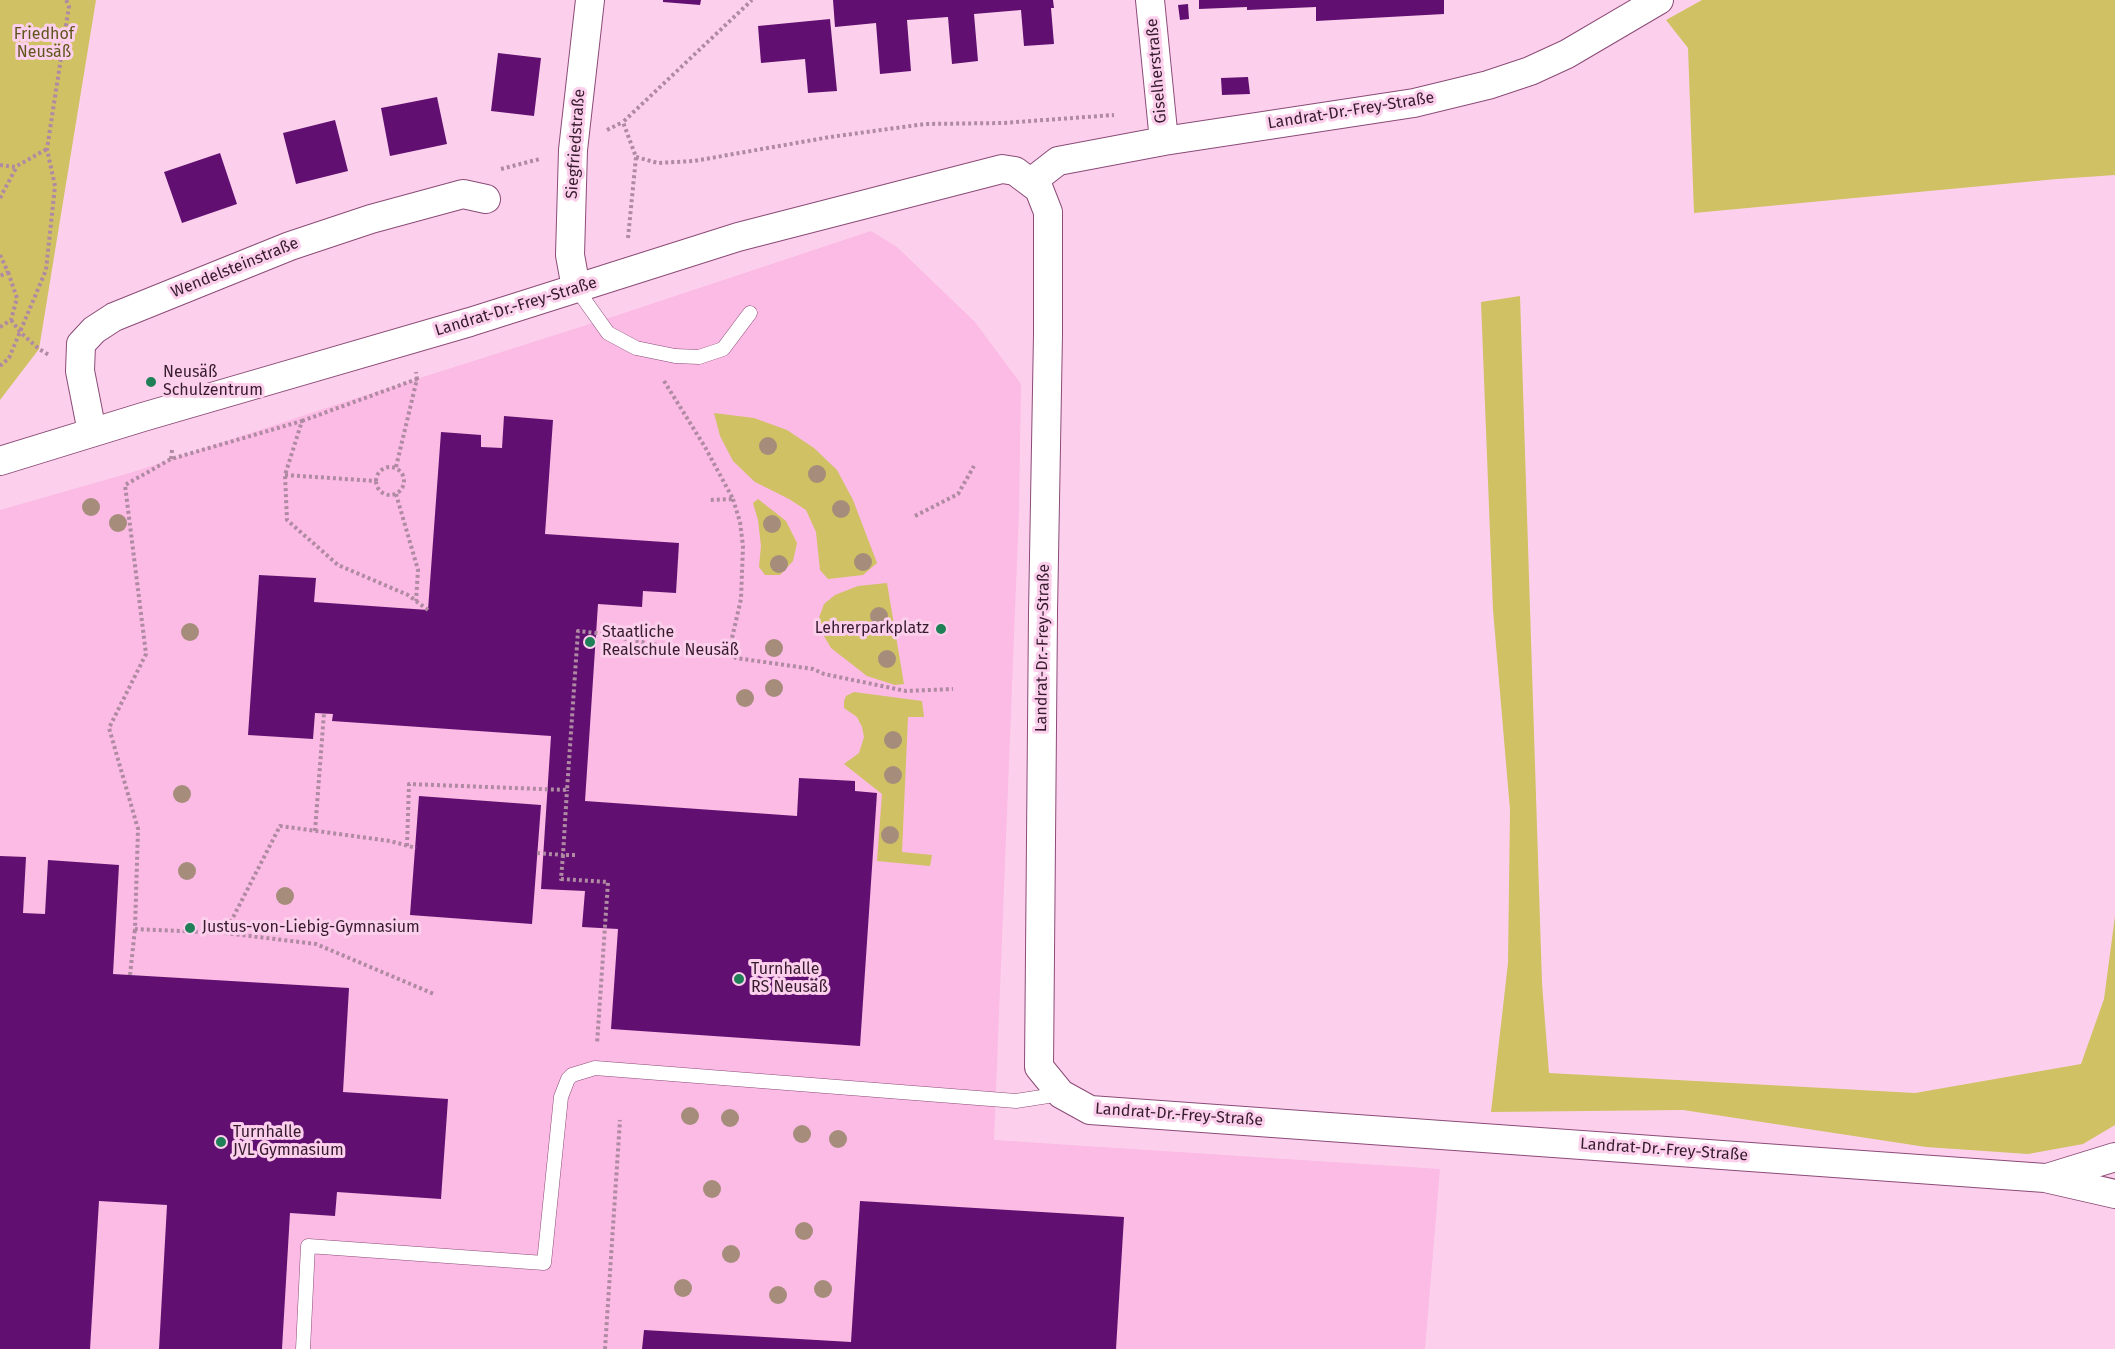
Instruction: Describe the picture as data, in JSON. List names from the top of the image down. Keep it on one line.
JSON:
{"streets":{"street":["Giselherstraße","Landrat-Dr.-Frey-Straße","Siegfriedstraße","Wendelsteinstraße"]},"crossings":[["Giselherstraße","Landrat-Dr.-Frey-Straße"],["Landrat-Dr.-Frey-Straße","Siegfriedstraße"],["Landrat-Dr.-Frey-Straße","Wendelsteinstraße"]],"parks":["Friedhof Neusäß"],"places":["Neusäß Schulzentrum","Lehrerparkplatz","Staatliche Realschule Neusäß","Justus-von-Liebig-Gymnasium","Turnhalle RS Neusäß","Turnhalle JVL Gymnasium"]}
